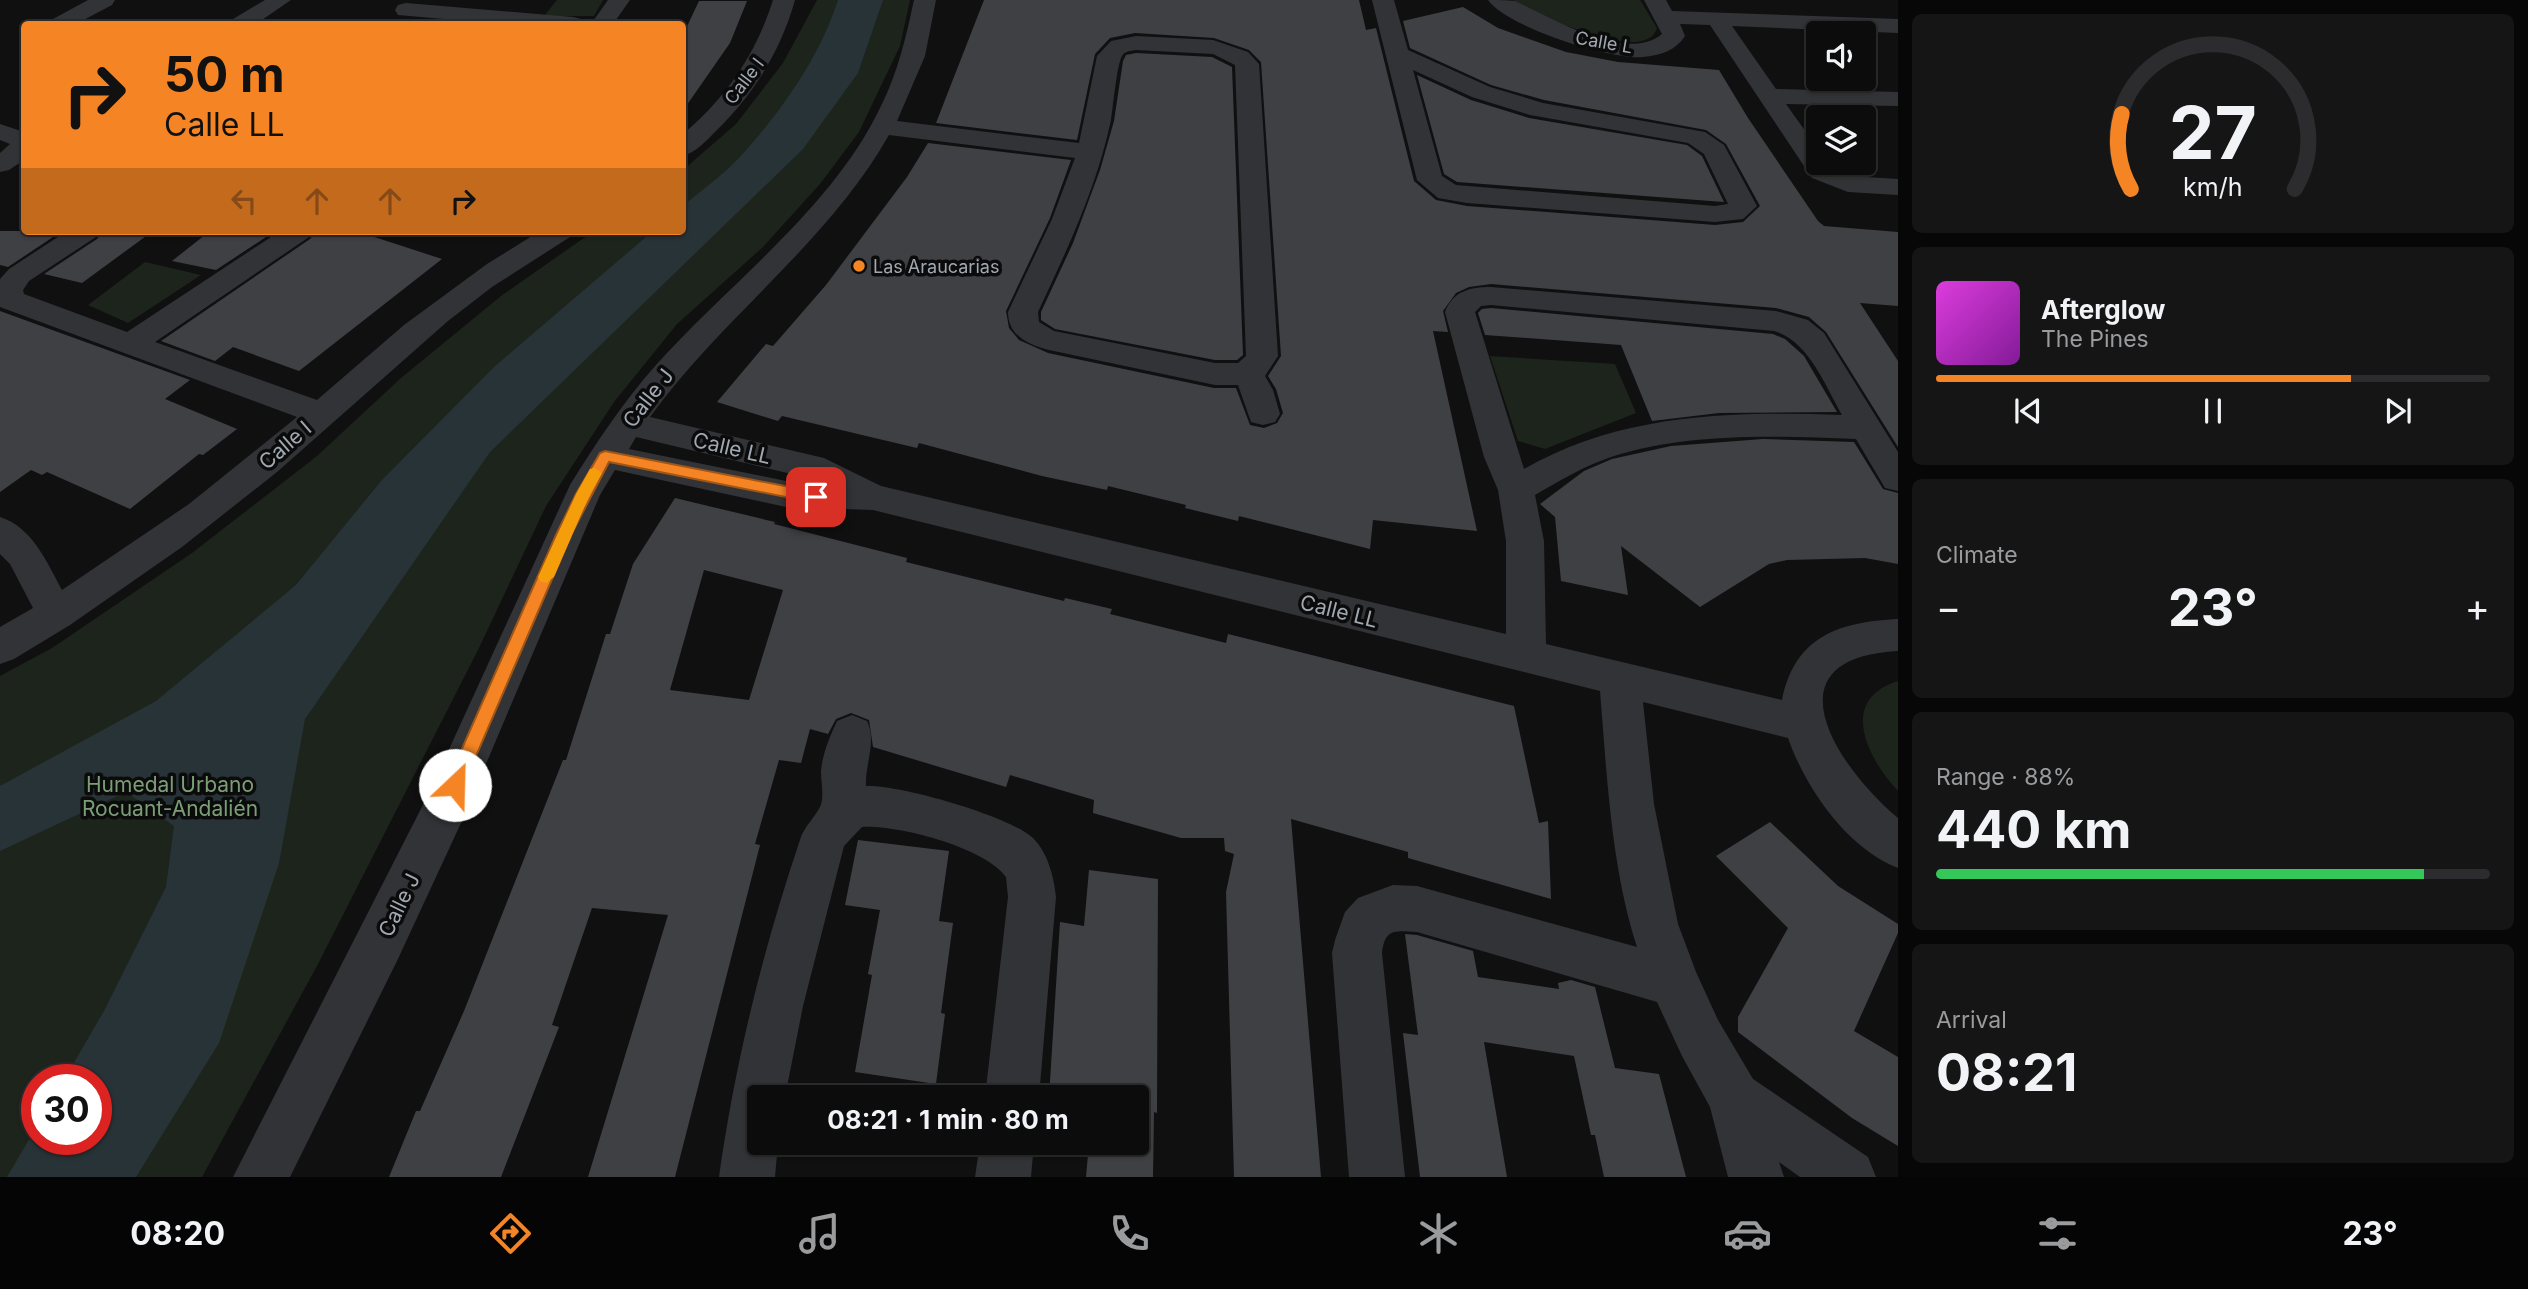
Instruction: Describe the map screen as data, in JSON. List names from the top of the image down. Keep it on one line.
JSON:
{"streets":{"street":["Calle L","Calle I","Calle J","Calle LL"]},"crossings":[["Calle J","Calle LL"]],"parks":["Humedal Urbano Rocuant-Andalién"],"places":["Las Araucarias"],"page":{"turn":["50 m","Calle LL"],"song":["Afterglow","The Pines"],"tile":["Climate",["Range · 88%","440 km"],["Arrival","08:21"]],"heat":["−","23°","+"],"limit":"30","trip":"08:21 · 1 min · 80 m","tabs":["08:20","23°"],"gauge":["27","km/h"]}}
